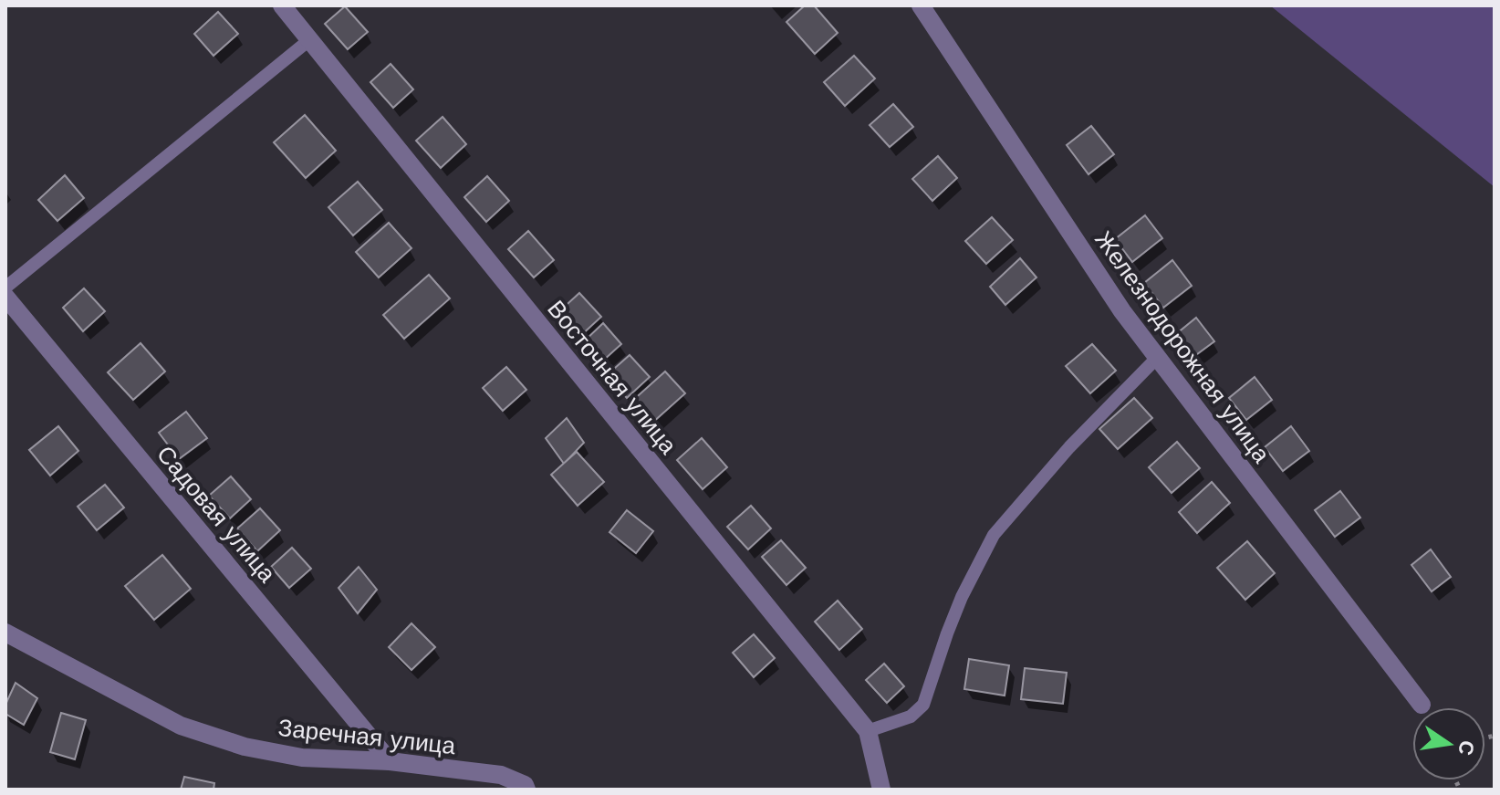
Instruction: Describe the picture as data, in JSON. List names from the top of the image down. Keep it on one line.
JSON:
{"streets":{"street":["Железнодорожная улица","Восточная улица","Садовая улица","Заречная улица"]},"crossings":[["Садовая улица","Заречная улица"]],"north":"right"}
